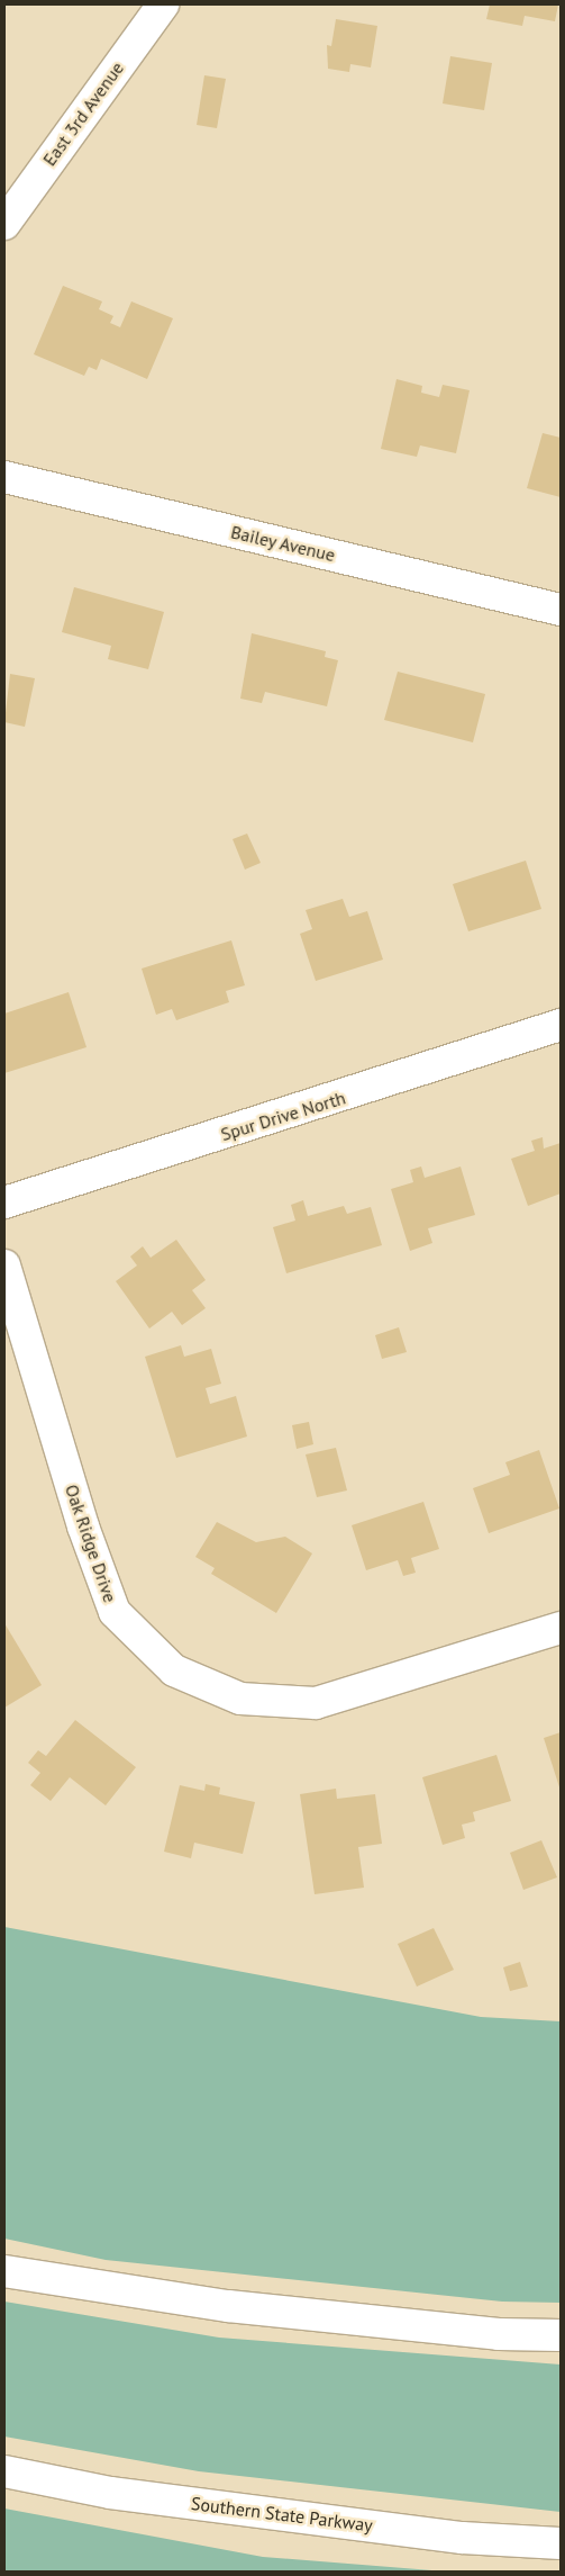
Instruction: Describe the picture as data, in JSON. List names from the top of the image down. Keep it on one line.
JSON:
{"streets":{"main road":["East 3rd Avenue","Bailey Avenue","Spur Drive North","Oak Ridge Drive","Southern State Parkway"]}}
